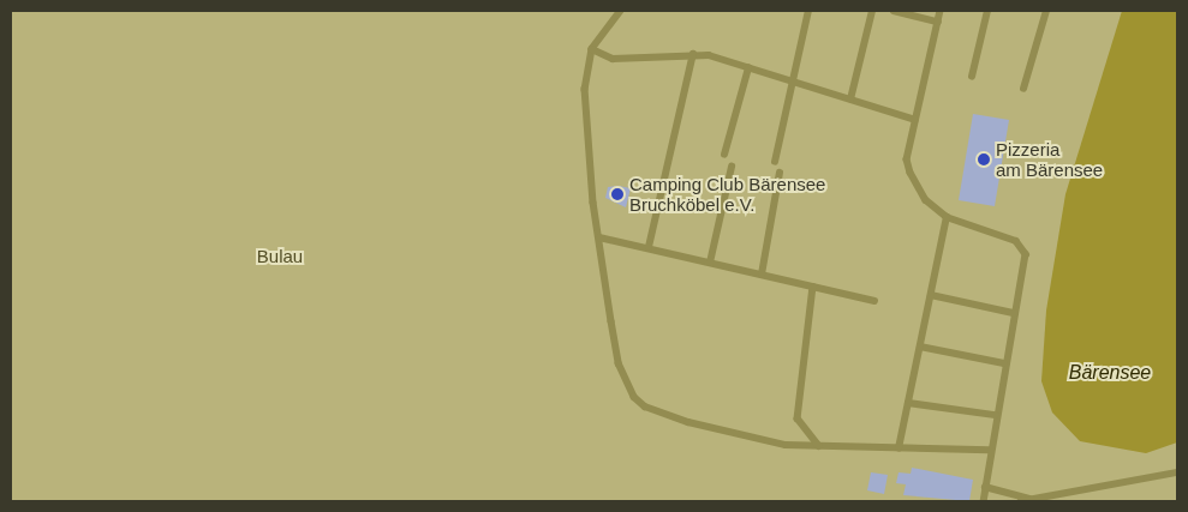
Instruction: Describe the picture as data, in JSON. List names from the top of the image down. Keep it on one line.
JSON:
{"water":["Bärensee"],"parks":["Bulau"],"places":["Pizzeria am Bärensee","Camping Club Bärensee Bruchköbel e.V."]}
